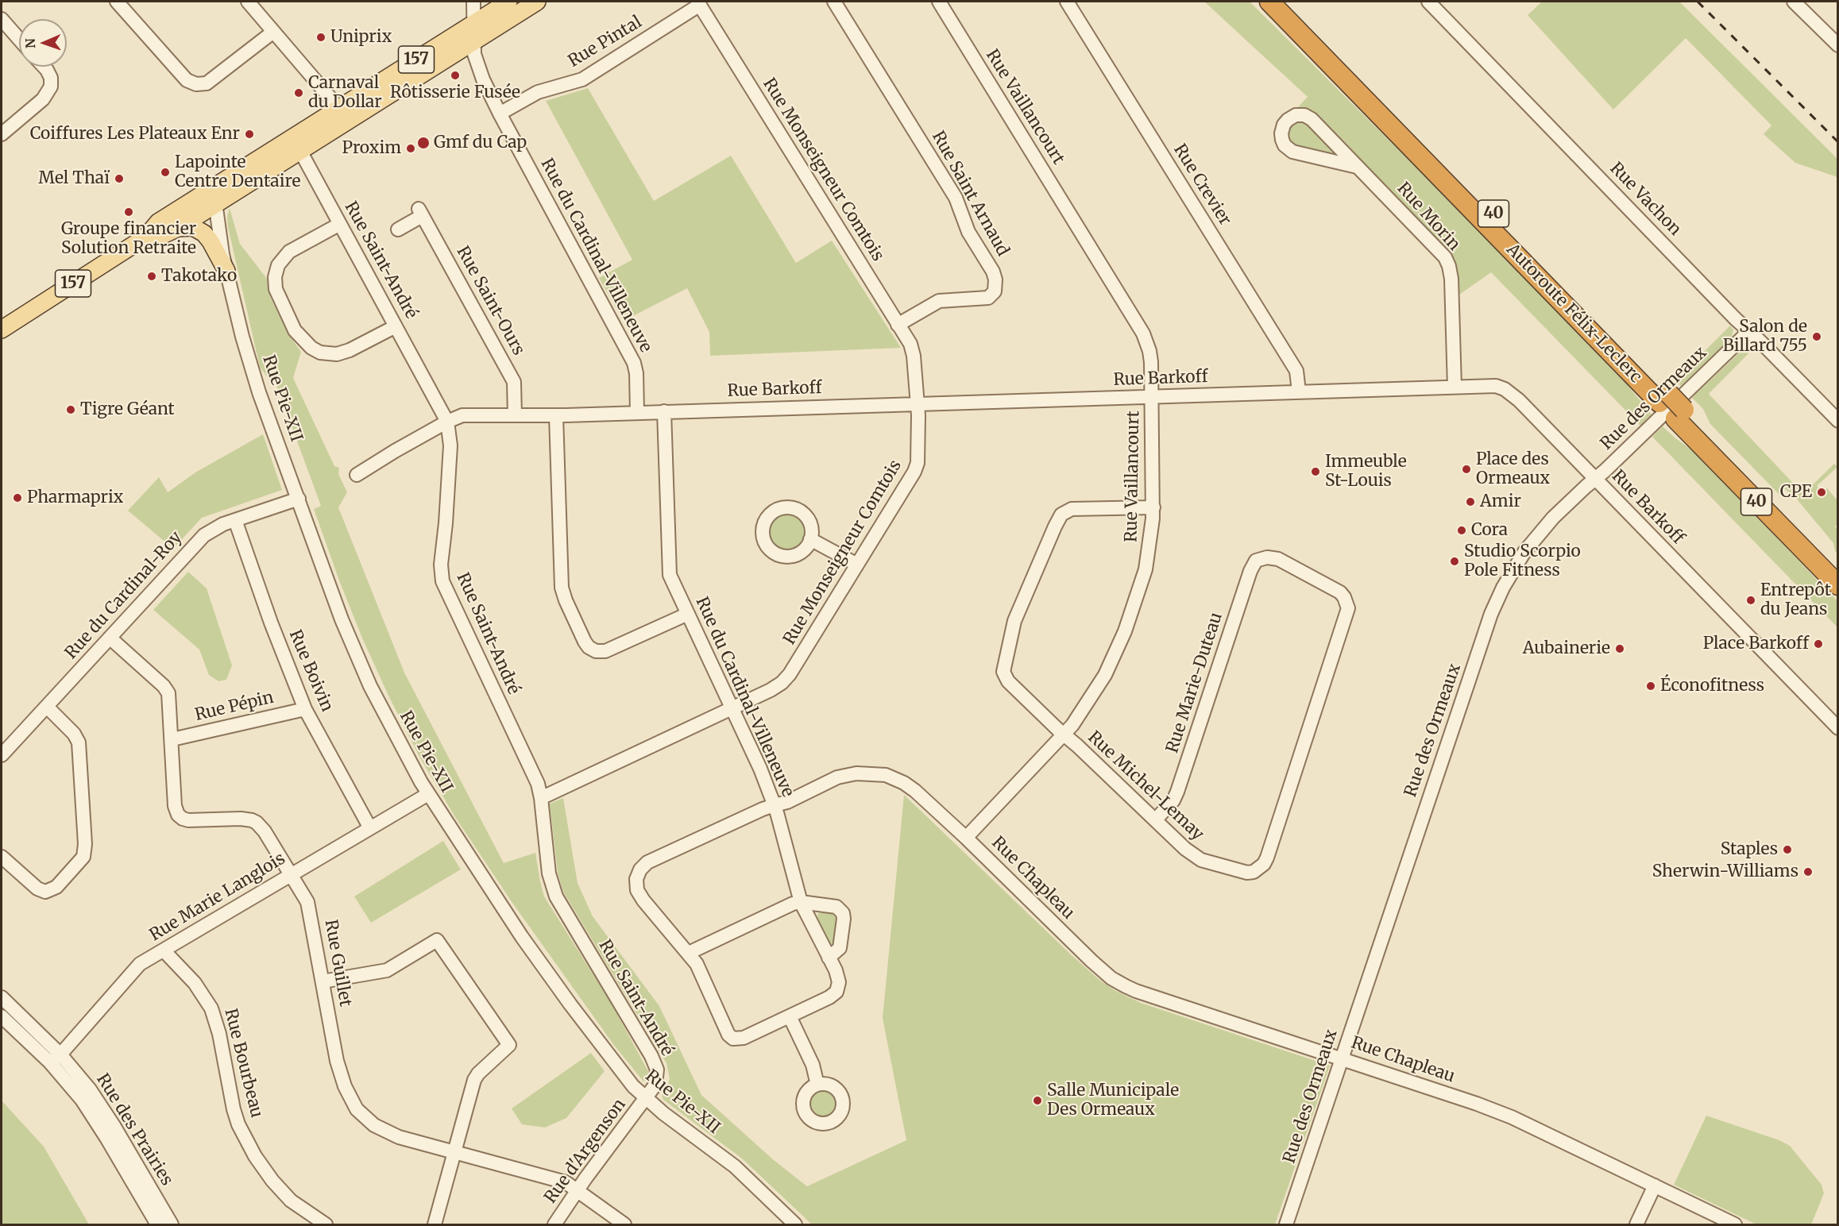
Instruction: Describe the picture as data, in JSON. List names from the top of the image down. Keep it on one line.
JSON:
{"streets":{"highway":["40","Autoroute Félix-Leclerc"],"main road":["157"],"street":["Rue Pintal","Rue Vaillancourt","Rue Monseigneur Comtois","Rue Crevier","Rue Saint Arnaud","Rue Vachon","Rue Morin","Rue du Cardinal-Villeneuve","Rue Saint-André","Rue Saint-Ours","Rue Barkoff","Rue Pie-XII","Rue des Ormeaux","Rue du Cardinal-Roy","Rue Boivin","Rue Marie-Duteau","Rue Pépin","Rue Michel-Lemay","Rue Chapleau","Rue Marie Langlois","Rue Guillet","Rue Bourbeau","Rue des Prairies","Rue d'Argenson"]},"crossings":[["Rue Pintal","Rue Monseigneur Comtois"],["Rue Pintal","Rue du Cardinal-Villeneuve"],["157","Rue du Cardinal-Villeneuve"],["157","Rue Saint-André"],["157","Rue Pie-XII"],["Rue Vaillancourt","Rue Barkoff"],["Rue Vaillancourt","Rue Michel-Lemay"],["Rue Vaillancourt","Rue Chapleau"],["Rue Monseigneur Comtois","Rue Saint Arnaud"],["Rue Monseigneur Comtois","Rue du Cardinal-Villeneuve"],["Rue Monseigneur Comtois","Rue Saint-André"],["Rue Monseigneur Comtois","Rue Barkoff"],["Rue Crevier","Rue Barkoff"],["Rue Vachon","Rue des Ormeaux"],["Rue Morin","Rue Barkoff"],["Rue du Cardinal-Villeneuve","Rue Barkoff"],["Rue du Cardinal-Villeneuve","Rue Chapleau"],["Rue Saint-André","Rue Barkoff"],["Rue Saint-André","Rue Pie-XII"],["Rue Saint-André","Rue d'Argenson"],["Rue Saint-Ours","Rue Barkoff"],["Rue Barkoff","Rue des Ormeaux"],["Rue Pie-XII","Rue du Cardinal-Roy"],["Rue Pie-XII","Rue Marie Langlois"],["Rue Pie-XII","Rue d'Argenson"],["Rue des Ormeaux","Rue Chapleau"],["Rue du Cardinal-Roy","Rue Boivin"],["Rue du Cardinal-Roy","Rue Guillet"],["Rue Boivin","Rue Pépin"],["Rue Boivin","Rue Marie Langlois"],["Rue Marie-Duteau","Rue Michel-Lemay"],["Rue Pépin","Rue Guillet"],["Rue Marie Langlois","Rue Guillet"],["Rue Marie Langlois","Rue Bourbeau"],["Rue Marie Langlois","Rue des Prairies"],["Rue Guillet","Rue d'Argenson"]],"places":["Uniprix","Rôtisserie Fusée","Carnaval du Dollar","Coiffures Les Plateaux Enr","Gmf du Cap","Proxim","Lapointe Centre Dentaire","Mel Thaï","Groupe financier Solution Retraite","Takotako","Salon de Billard 755","Tigre Géant","Place des Ormeaux","Immeuble St-Louis","CPE","Pharmaprix","Amir","Cora","Studio Scorpio Pole Fitness","Entrepôt du Jeans","Place Barkoff","Aubainerie","Éconofitness","Staples","Sherwin-Williams","Salle Municipale Des Ormeaux"],"north":"left"}
